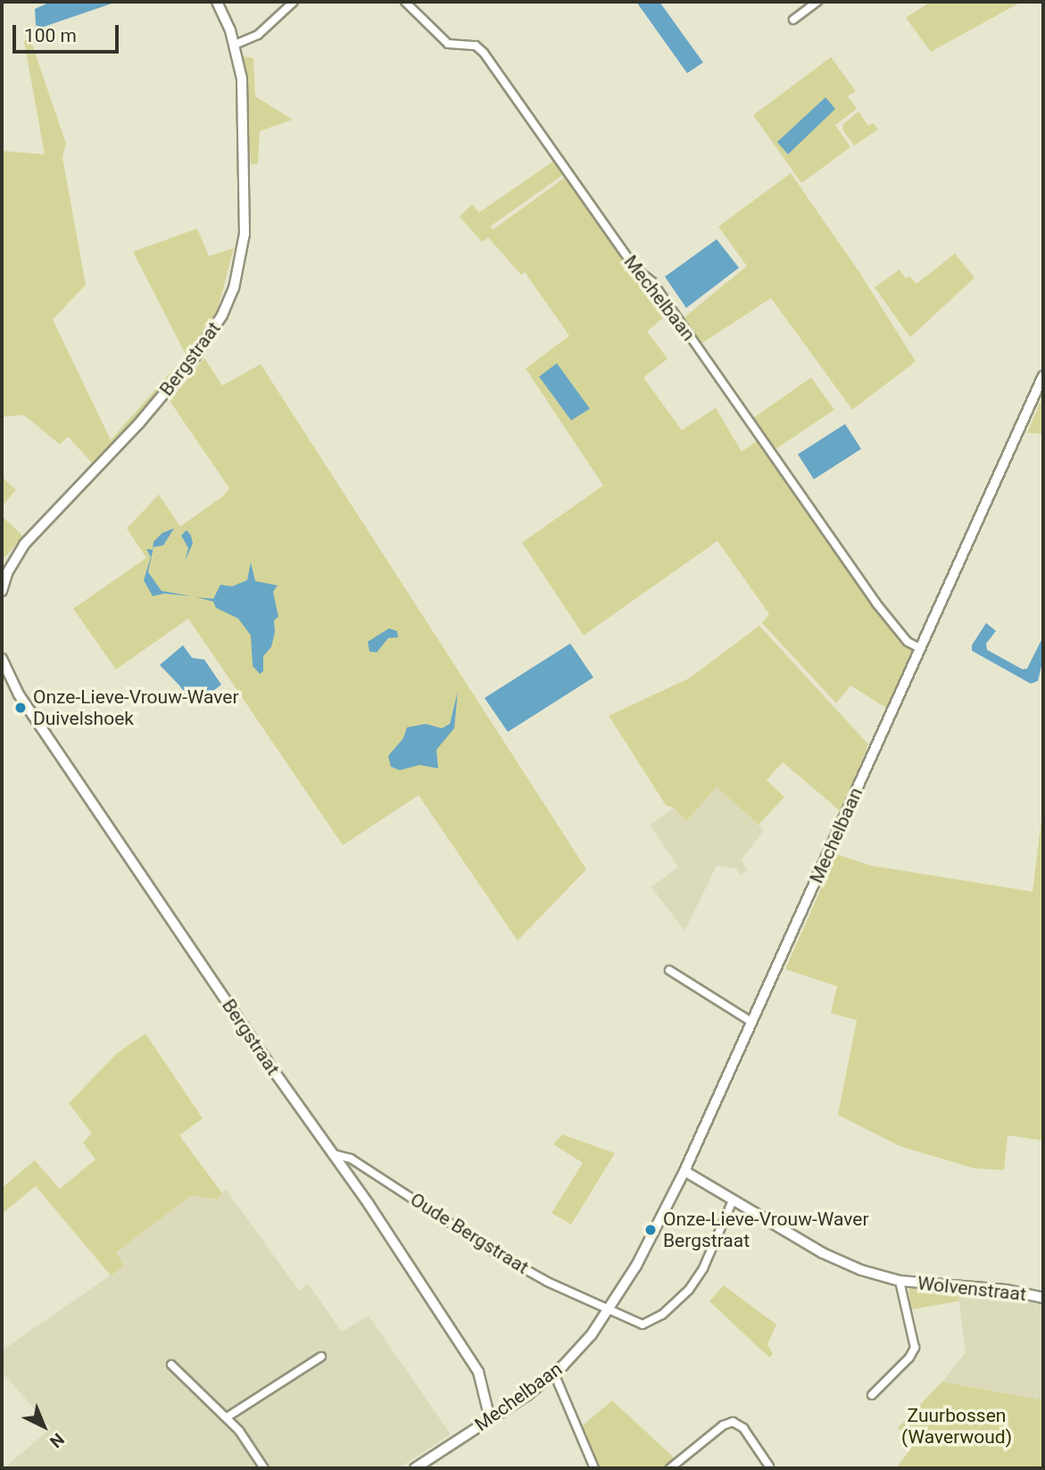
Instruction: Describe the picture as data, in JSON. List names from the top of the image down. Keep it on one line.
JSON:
{"streets":{"street":["Mechelbaan","Bergstraat","Oude Bergstraat","Wolvenstraat"]},"crossings":[["Mechelbaan","Bergstraat"],["Mechelbaan","Oude Bergstraat"],["Mechelbaan","Wolvenstraat"],["Bergstraat","Oude Bergstraat"]],"parks":["Zuurbossen (Waverwoud)"],"places":["Onze-Lieve-Vrouw-Waver Duivelshoek","Onze-Lieve-Vrouw-Waver Bergstraat"],"scale_bar":"100 m","north":"bottom right"}
